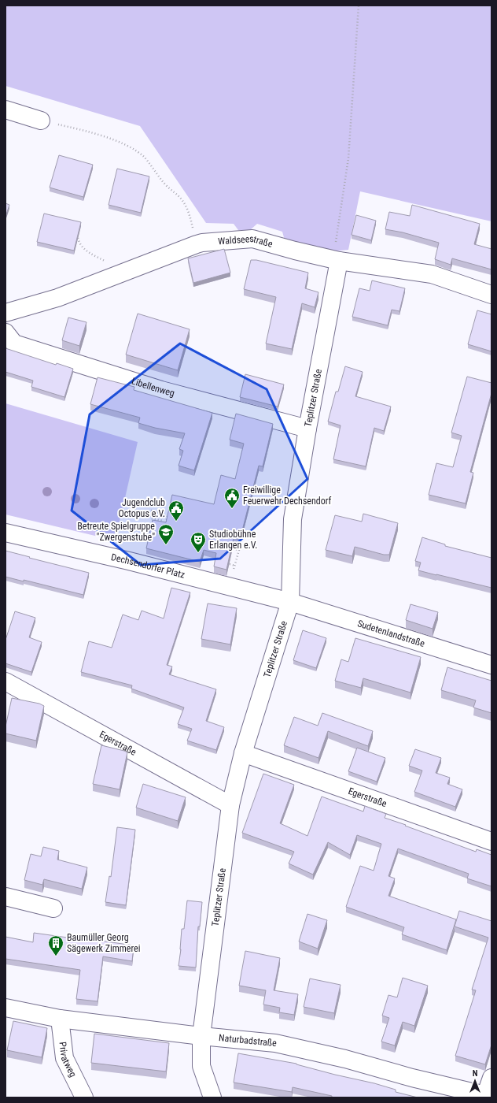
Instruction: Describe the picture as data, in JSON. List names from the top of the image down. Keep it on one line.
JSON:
{"streets":{"street":["Waldseestraße","Libellenweg","Teplitzer Straße","Dechsendorfer Platz","Sudetenlandstraße","Egerstraße","Naturbadstraße","Privatweg"]},"crossings":[["Waldseestraße","Teplitzer Straße"],["Libellenweg","Teplitzer Straße"],["Teplitzer Straße","Dechsendorfer Platz"],["Teplitzer Straße","Sudetenlandstraße"],["Teplitzer Straße","Egerstraße"],["Teplitzer Straße","Naturbadstraße"],["Dechsendorfer Platz","Sudetenlandstraße"],["Naturbadstraße","Privatweg"]],"places":{"public building":["Freiwillige Feuerwehr Dechsendorf","Jugendclub Octopus e.V."],"school or university":["Betreute Spielgruppe \"Zwergenstube\""],"theatre":["Studiobühne Erlangen e.V."],"building":["Baumüller Georg Sägewerk Zimmerei"]},"north":"top"}
